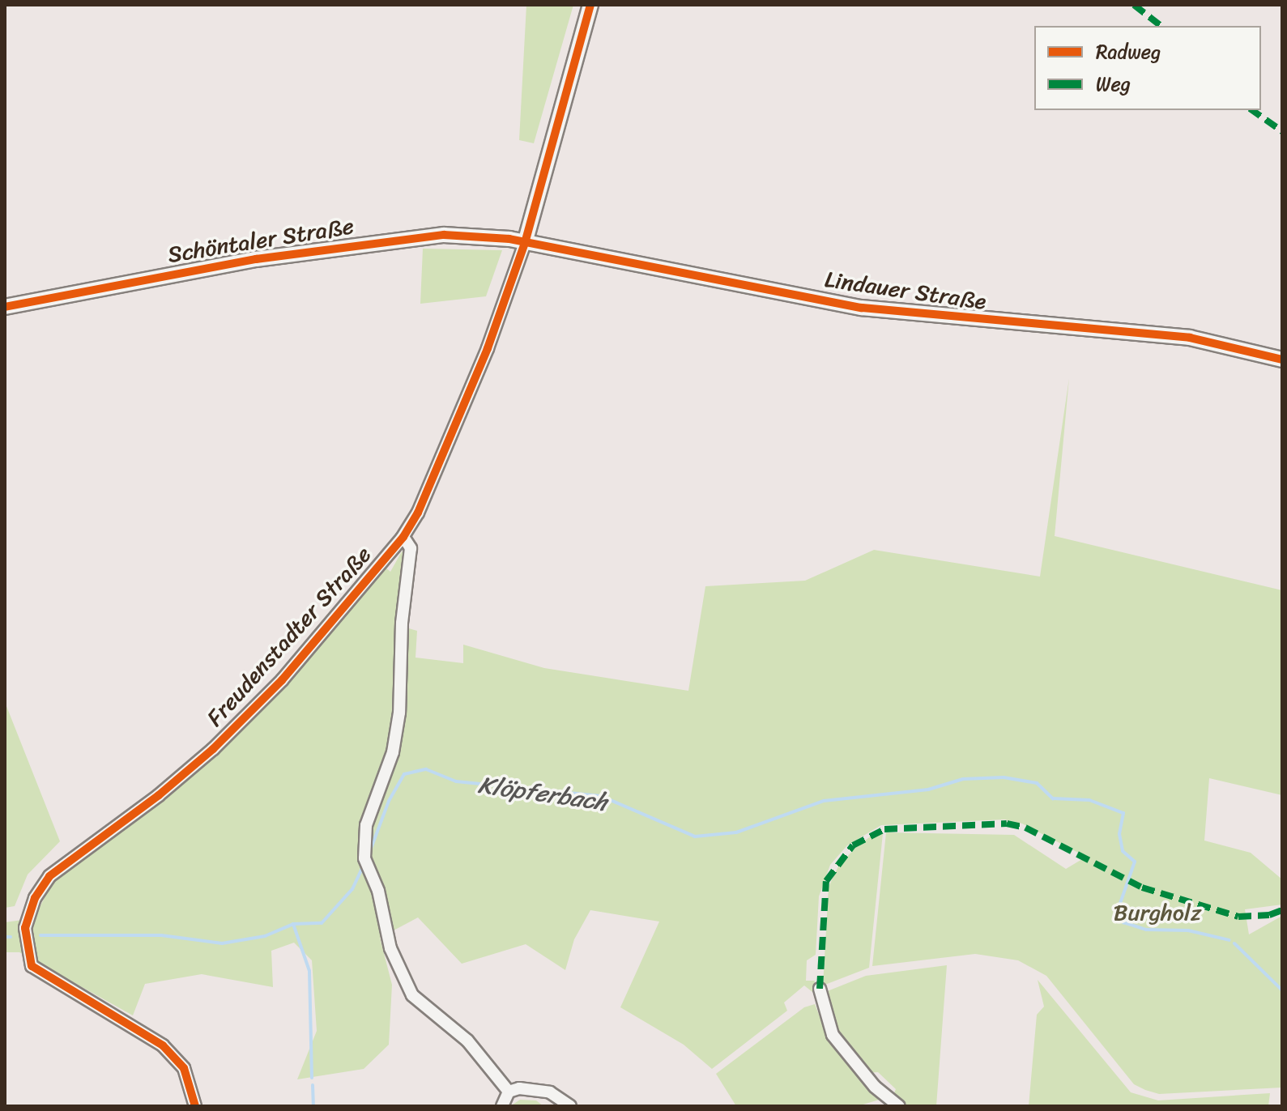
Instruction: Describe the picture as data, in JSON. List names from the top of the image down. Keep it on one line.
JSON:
{"streets":{"street":["Schöntaler Straße","Lindauer Straße","Freudenstadter Straße"]},"crossings":[["Schöntaler Straße","Lindauer Straße"],["Schöntaler Straße","Freudenstadter Straße"],["Lindauer Straße","Freudenstadter Straße"]],"water":["Klöpferbach"],"parks":["Burgholz"],"legend":["Radweg","Weg"]}
